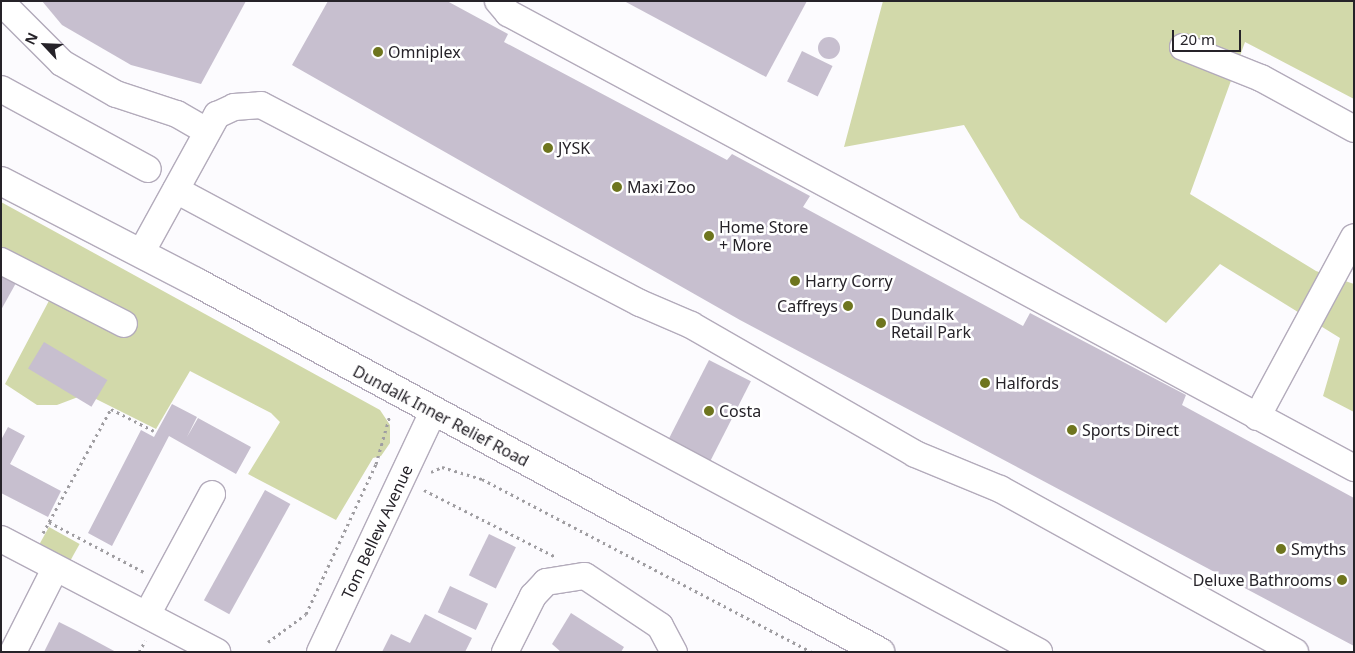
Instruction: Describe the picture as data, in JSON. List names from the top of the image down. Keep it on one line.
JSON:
{"streets":{"main road":["Dundalk Inner Relief Road"],"street":["Tom Bellew Avenue"]},"crossings":[["Dundalk Inner Relief Road","Tom Bellew Avenue"]],"places":["Omniplex","JYSK","Maxi Zoo","Home Store + More","Harry Corry","Caffreys","Dundalk Retail Park","Halfords","Costa","Sports Direct","Smyths","Deluxe Bathrooms"],"scale_bar":"20 m","north":"top left"}
